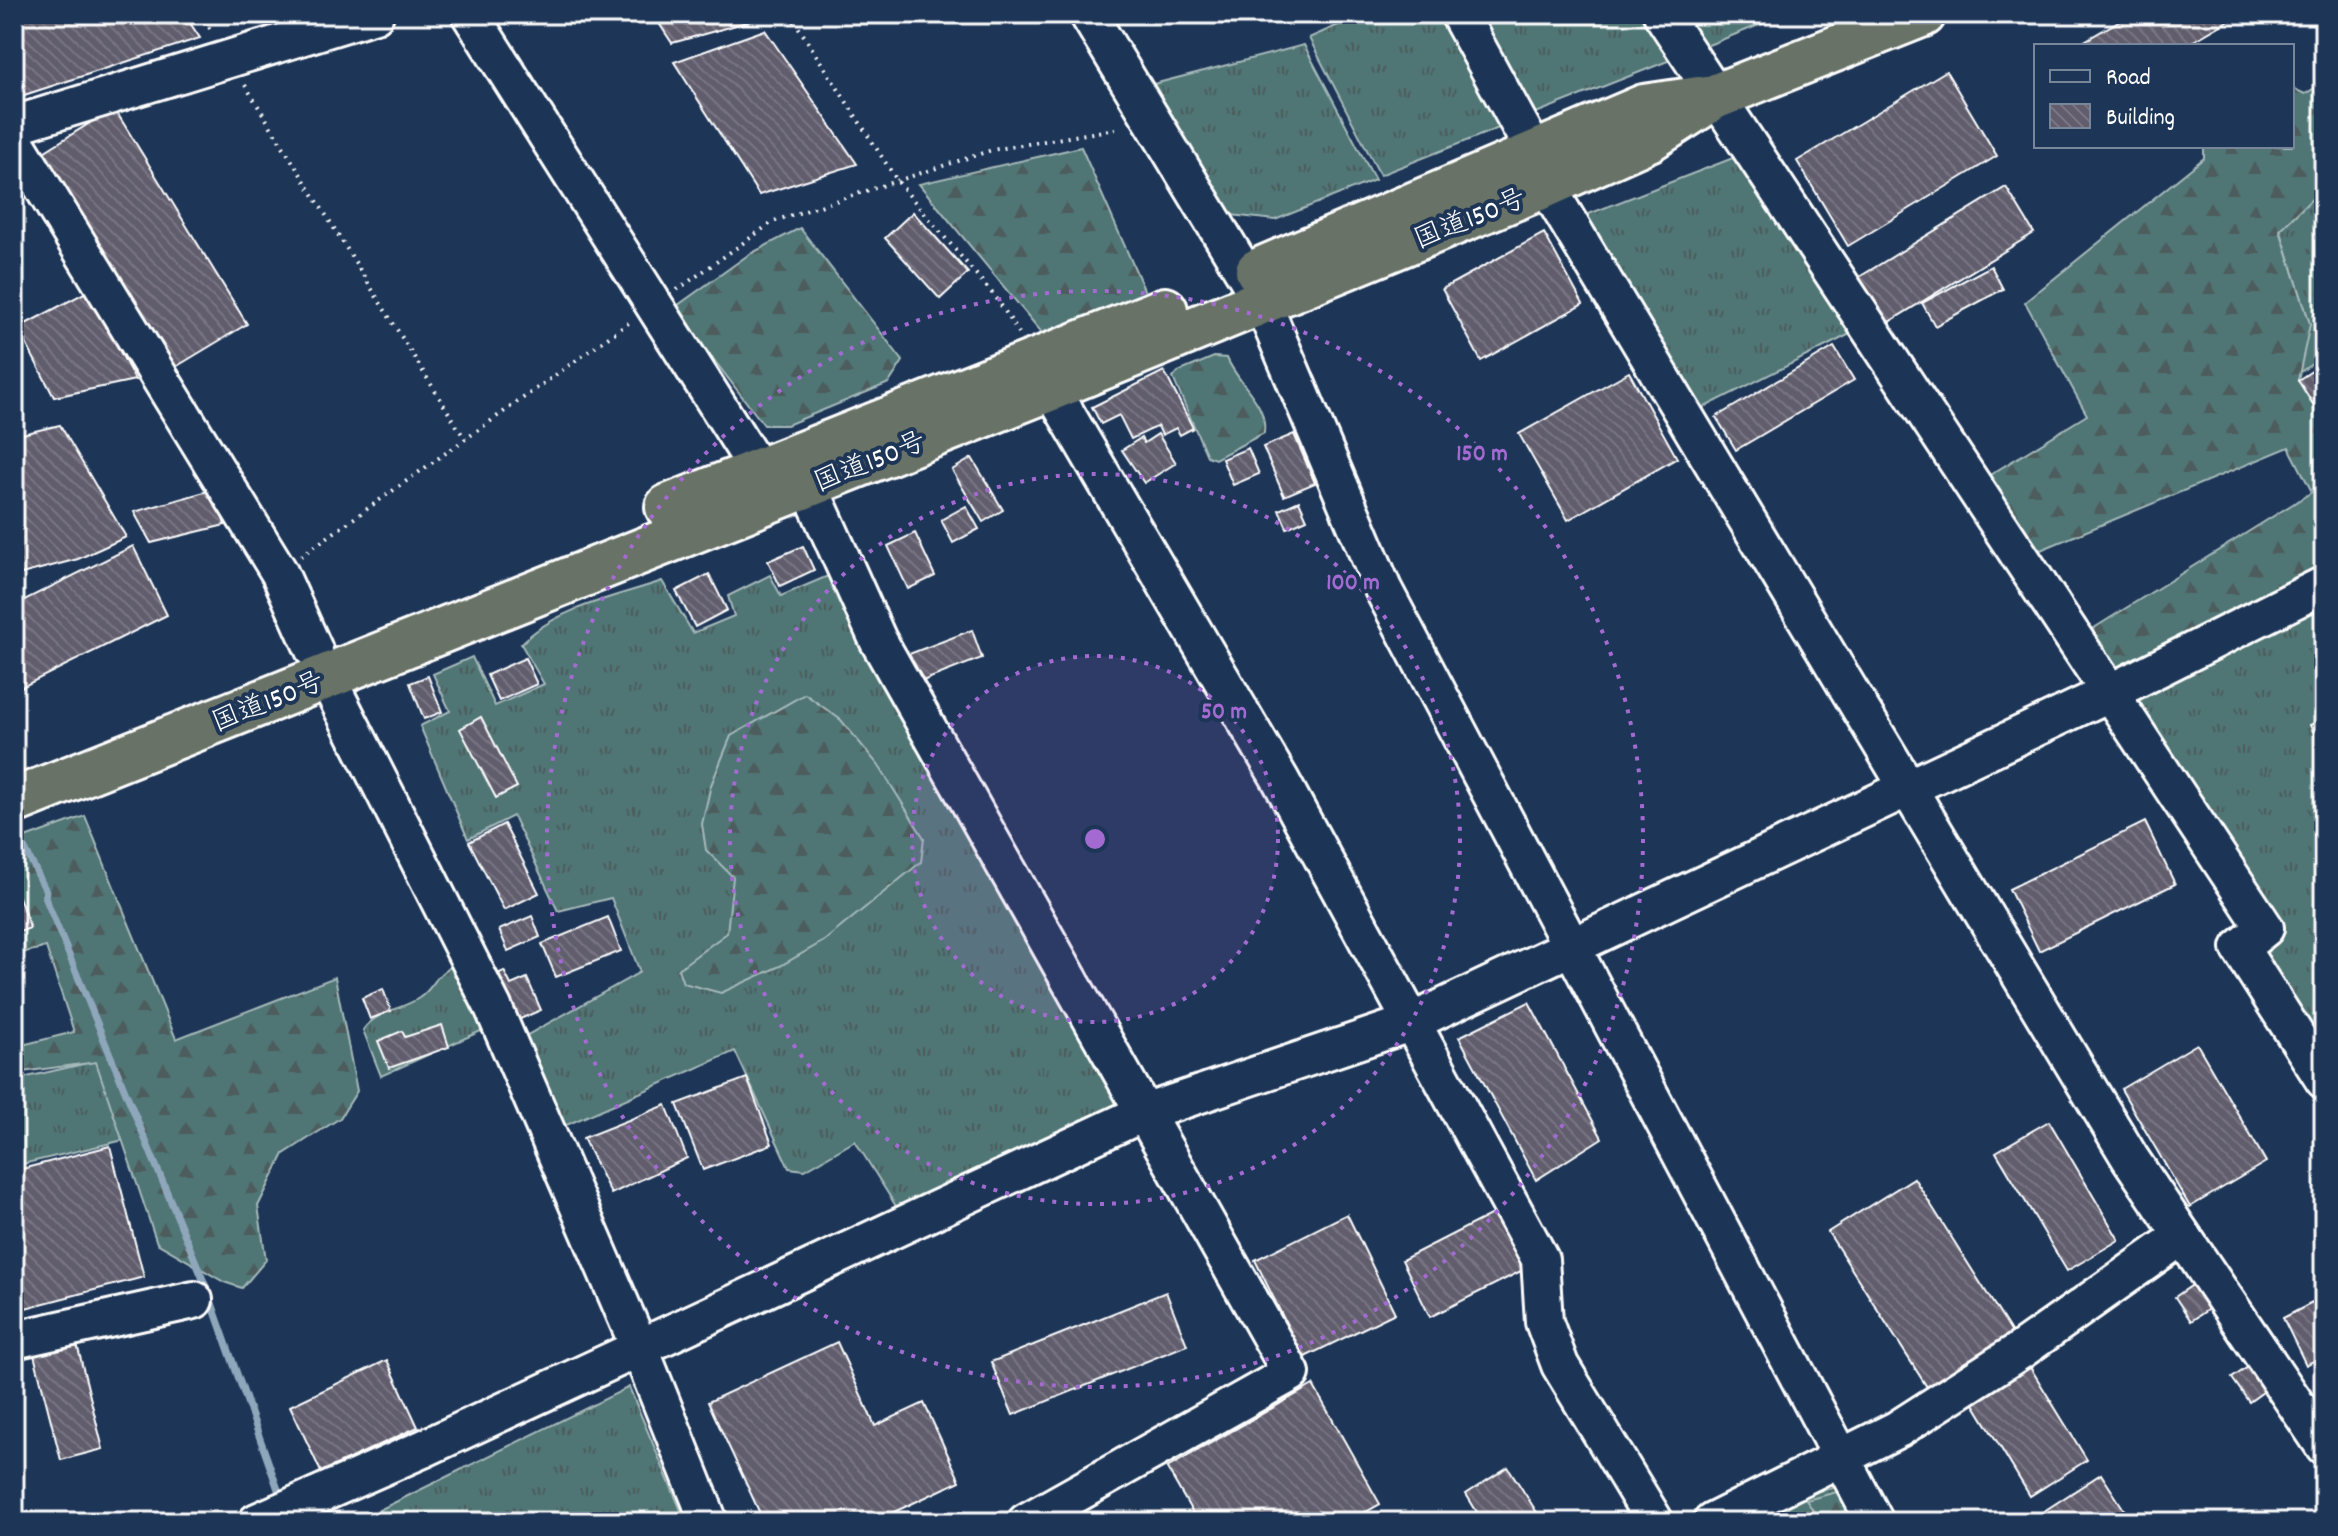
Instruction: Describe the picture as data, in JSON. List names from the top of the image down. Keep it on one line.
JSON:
{"streets":{"highway":["国道150号"]},"legend":["Road","Building"],"rings":["150 m","100 m","50 m"]}
